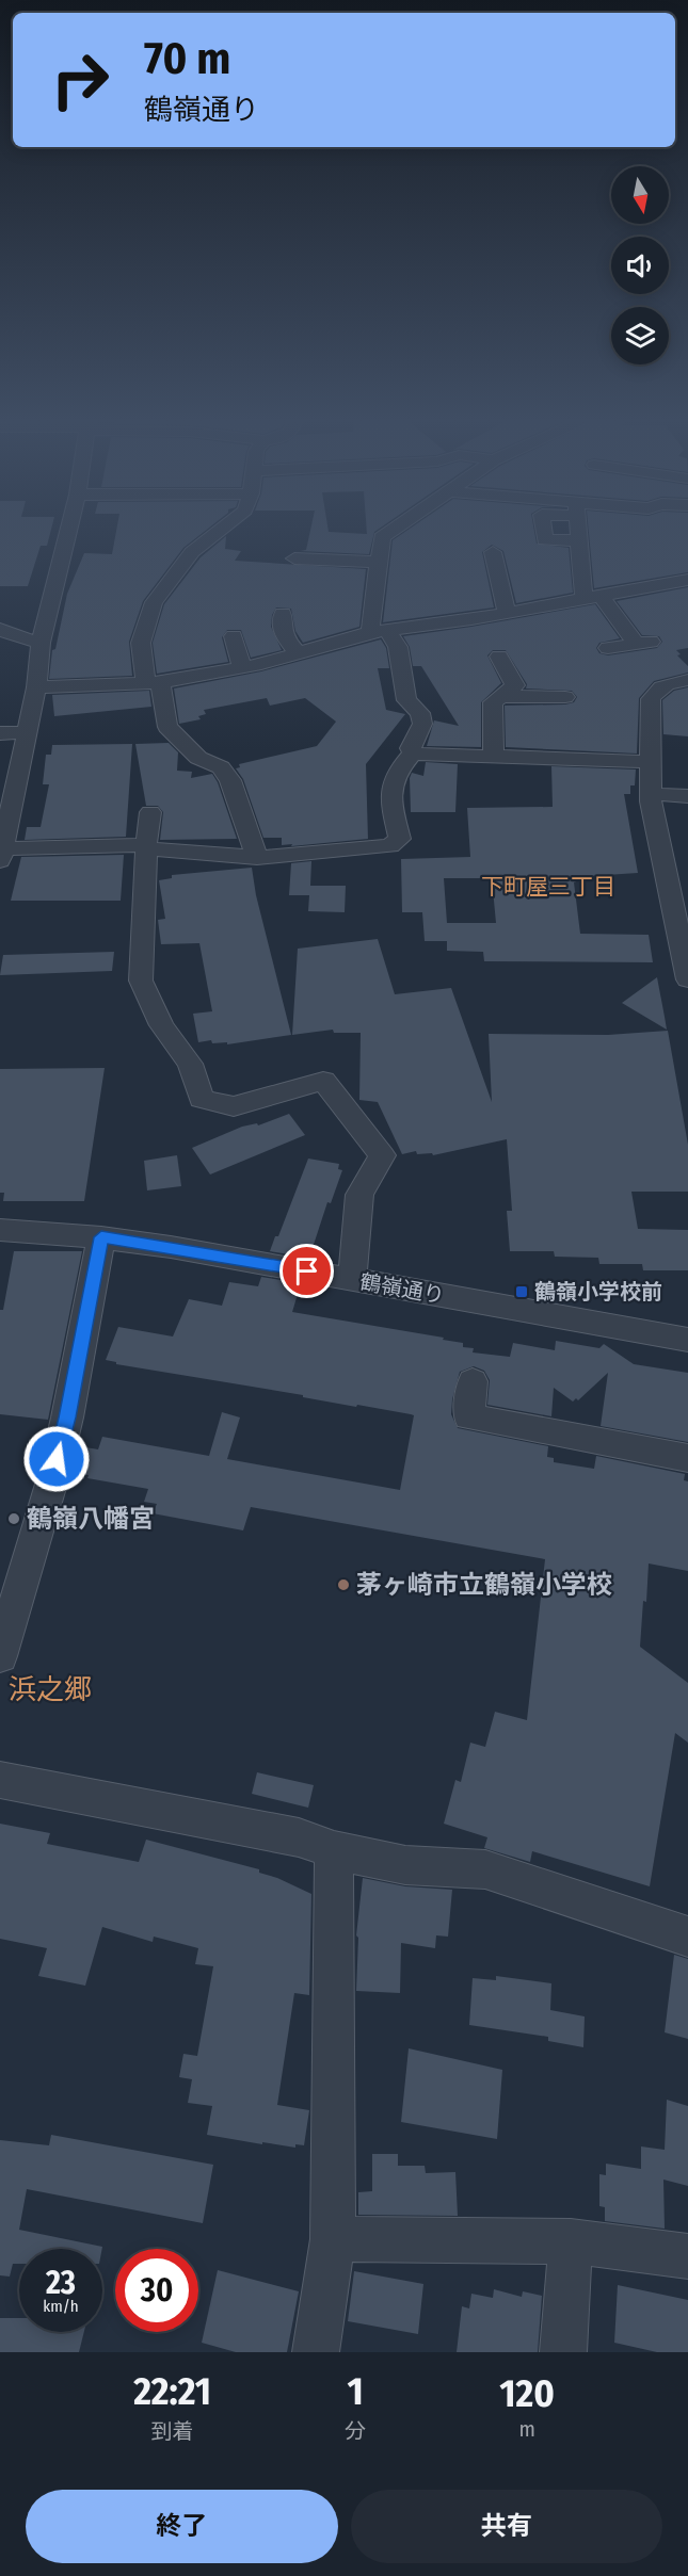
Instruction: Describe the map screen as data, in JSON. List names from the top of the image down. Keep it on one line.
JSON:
{"streets":{"street":["鶴嶺通り"]},"districts":["下町屋三丁目","浜之郷"],"places":{"transit":["鶴嶺小学校前"],"other":["鶴嶺八幡宮","茅ヶ崎市立鶴嶺小学校"]},"north":"bottom","page":{"turn":["70 m","鶴嶺通り"],"speed":"23 km/h","limit":"30","eta":["22:21","到着","1","分","120","m"],"buttons":["終了","共有"]}}
